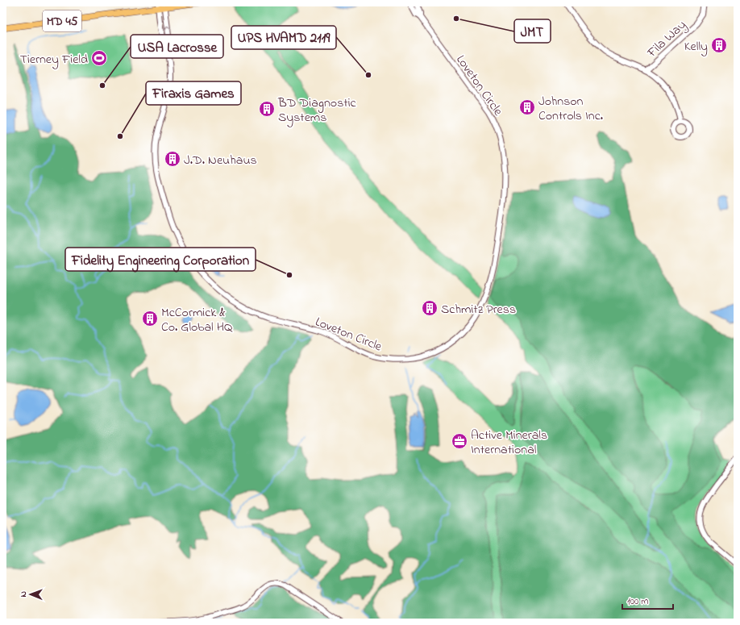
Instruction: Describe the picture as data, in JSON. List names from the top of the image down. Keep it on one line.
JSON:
{"streets":{"main road":["MD 45"],"street":["Fila Way","Loveton Circle"]},"crossings":[["MD 45","Loveton Circle"]],"places":{"other":["JMT","UPS HVAMD 2119","USA Lacrosse","Firaxis Games","Fidelity Engineering Corporation"],"building":["Kelly","Johnson Controls Inc.","BD Diagnostic Systems","J.D. Neuhaus","Schmitz Press","McCormick & Co. Global HQ"],"sports":["Tierney Field"],"office":["Active Minerals International"]},"scale_bar":"100 m","north":"left"}
